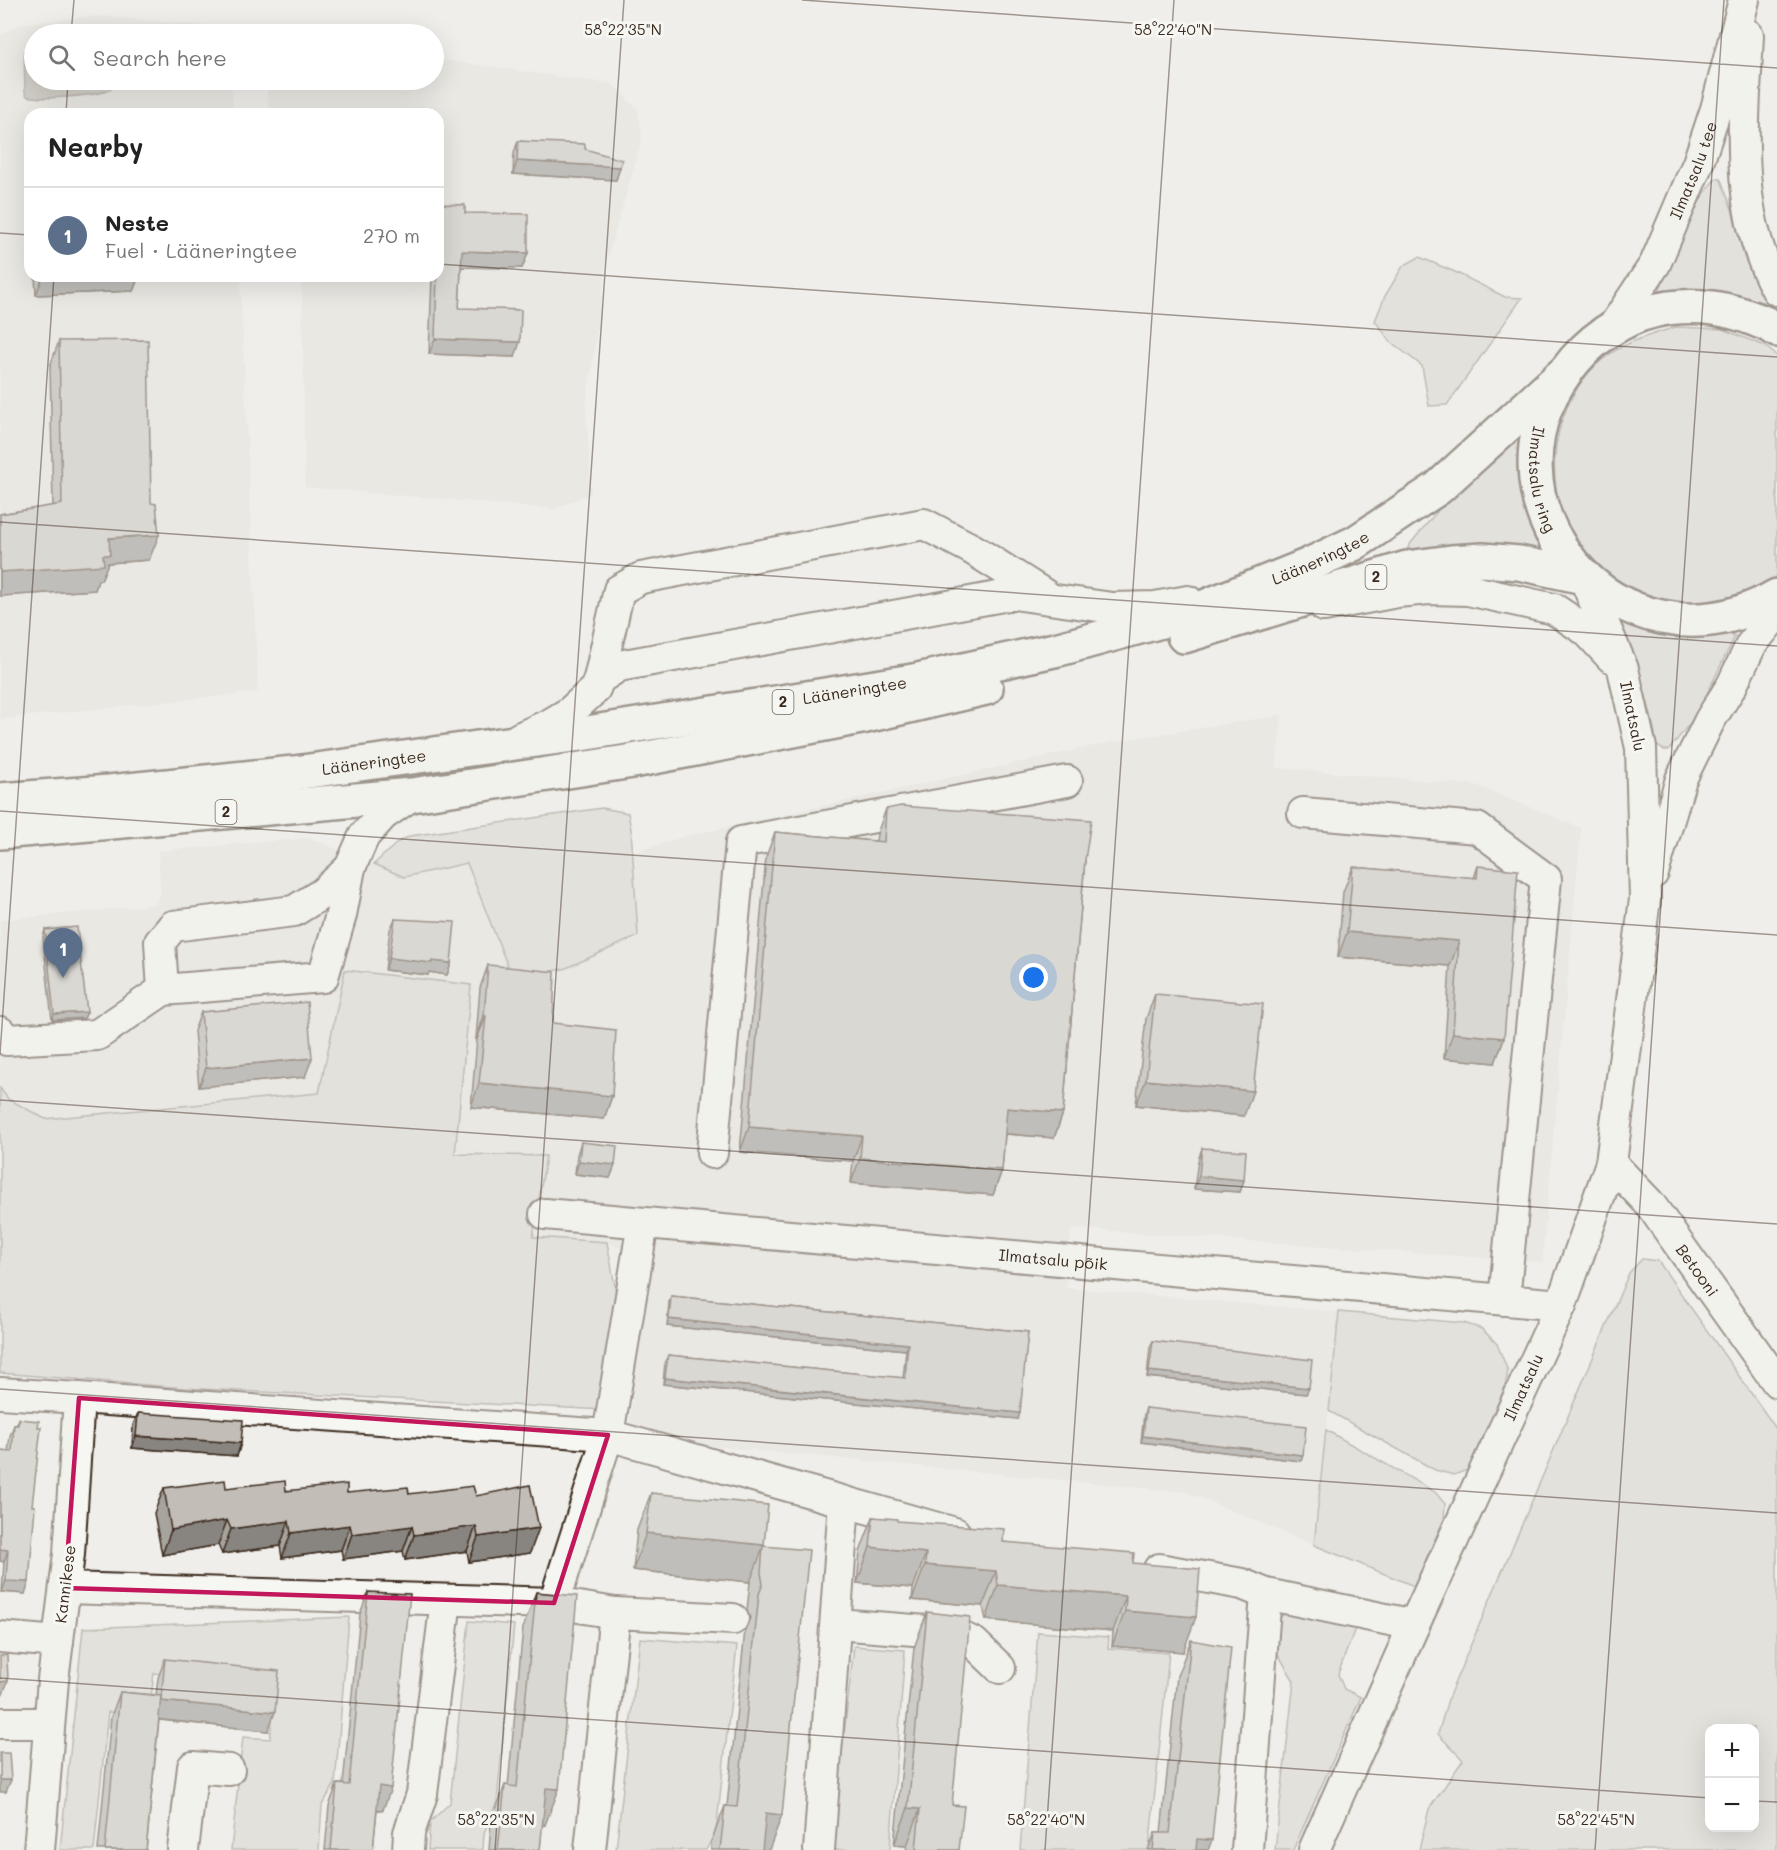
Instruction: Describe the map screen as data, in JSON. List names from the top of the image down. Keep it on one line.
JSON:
{"streets":{"highway":["Ilmatsalu ring","Lääneringtee","2"],"street":["Ilmatsalu tee","Ilmatsalu","Ilmatsalu põik","Betooni","Kannikese"]},"crossings":[["Ilmatsalu tee","Ilmatsalu ring"],["Ilmatsalu ring","Lääneringtee"],["Ilmatsalu ring","Ilmatsalu"],["Lääneringtee","Ilmatsalu"],["Ilmatsalu","Ilmatsalu põik"],["Ilmatsalu","Betooni"]],"page":{"search":"Search here","heading":"Nearby","list":[{"mark":"1","name":"Neste","note":"Fuel · Lääneringtee","value":"270 m"}],"pins":"1","map_buttons":["+","−"]},"coordinates":["58°22'35\"N","58°22'40\"N","58°22'45\"N"]}
